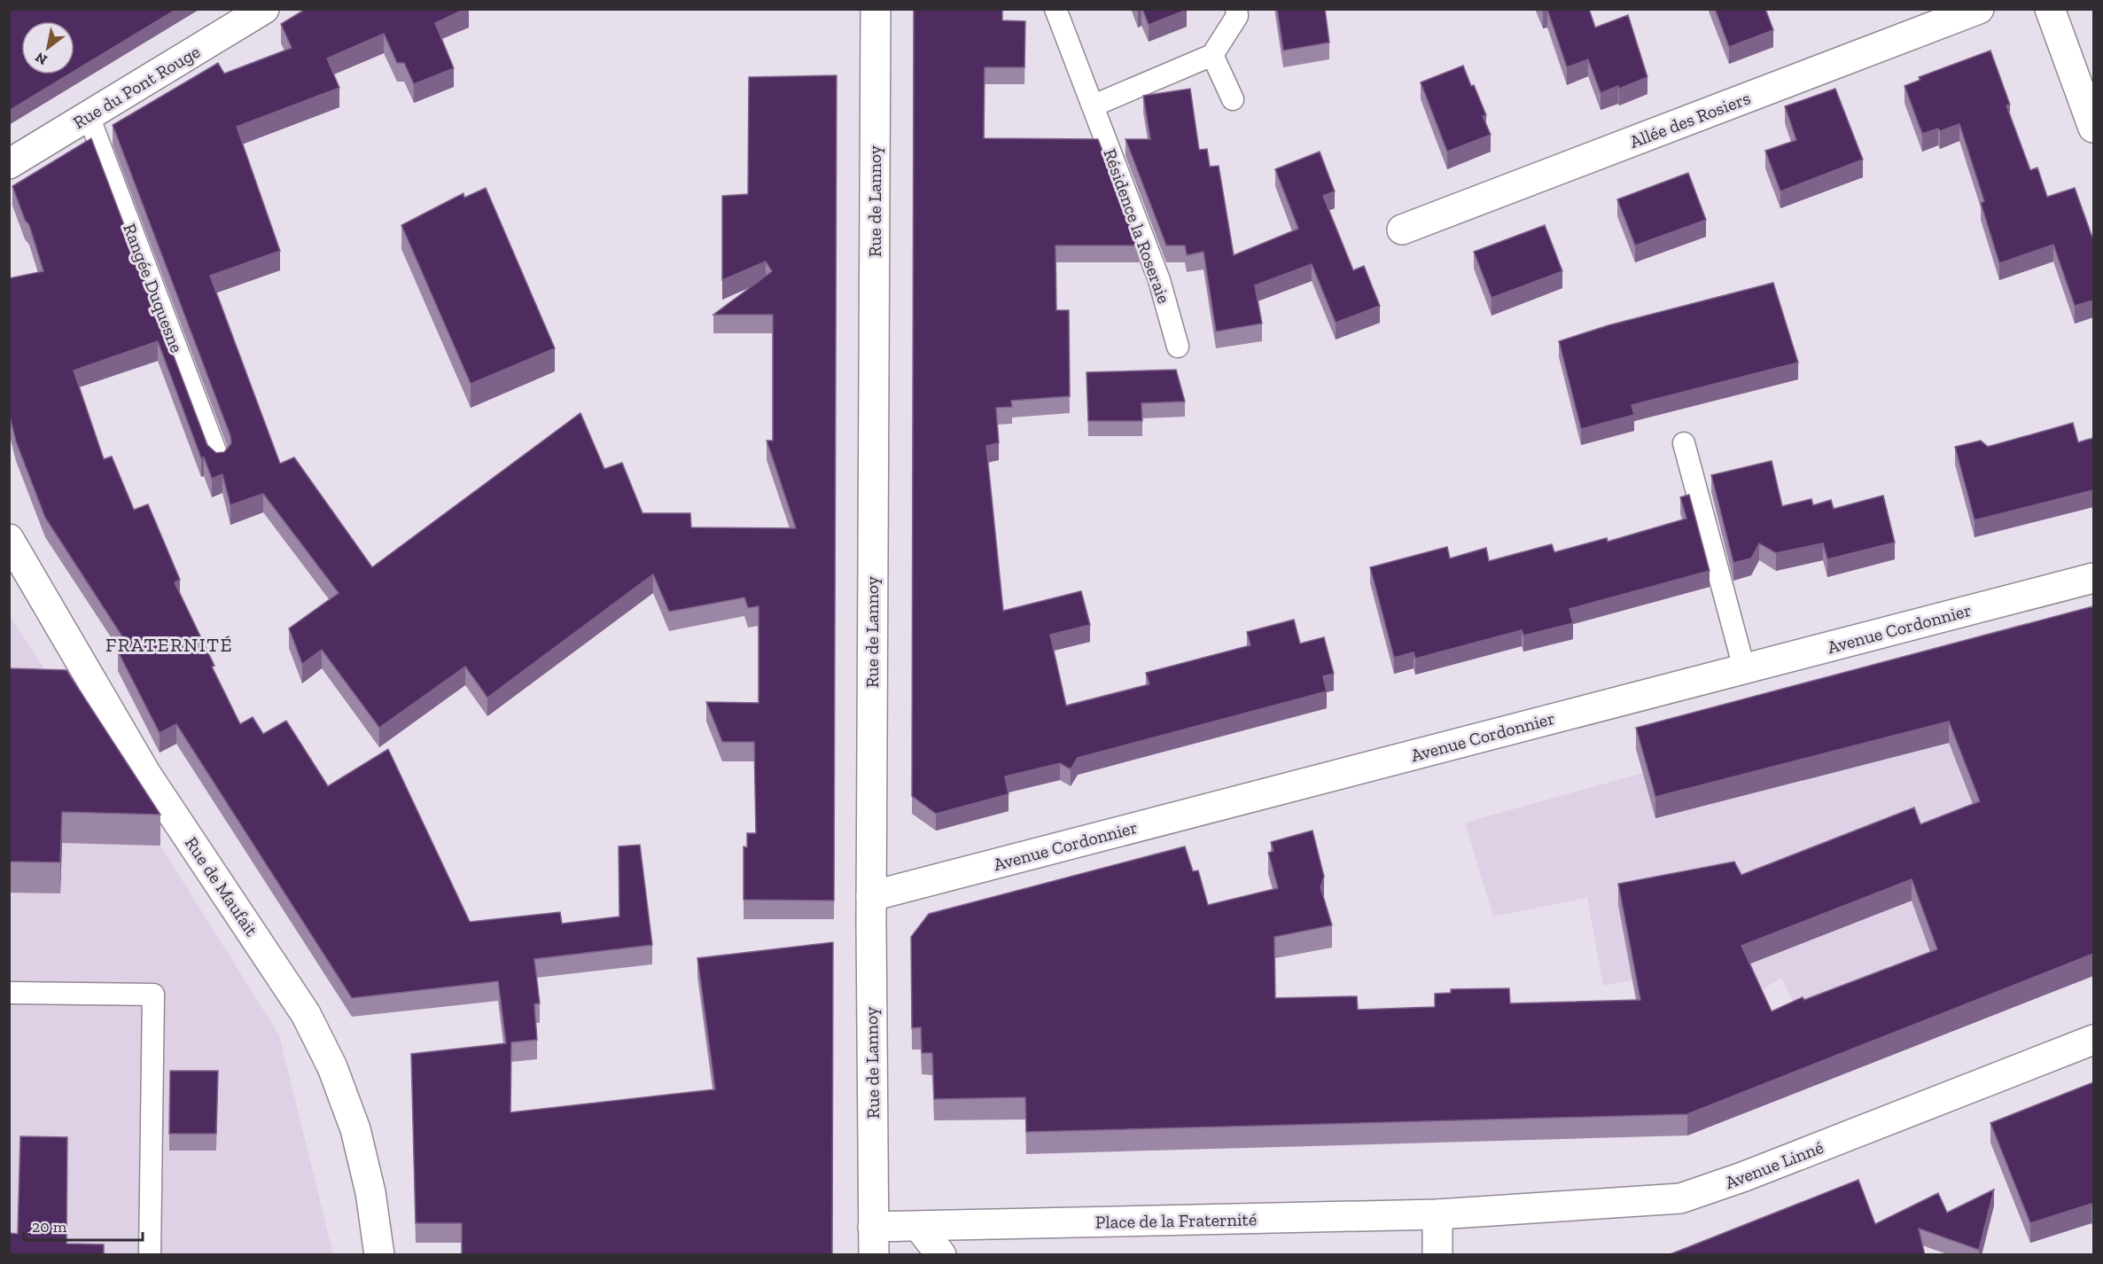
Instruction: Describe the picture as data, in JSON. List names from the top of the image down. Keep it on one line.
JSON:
{"streets":{"street":["Rue du Pont Rouge","Allée des Rosiers","Rue de Lannoy","Avenue Cordonnier","Rue de Maufait","Avenue Linné","Place de la Fraternité"],"lane":["Résidence la Roseraie","Rangée Duquesne"]},"crossings":[["Rue du Pont Rouge","Rangée Duquesne"],["Rue de Lannoy","Avenue Cordonnier"],["Rue de Lannoy","Place de la Fraternité"],["Avenue Linné","Place de la Fraternité"]],"districts":["FRATERNITÉ"],"scale_bar":"20 m","north":"bottom left"}
